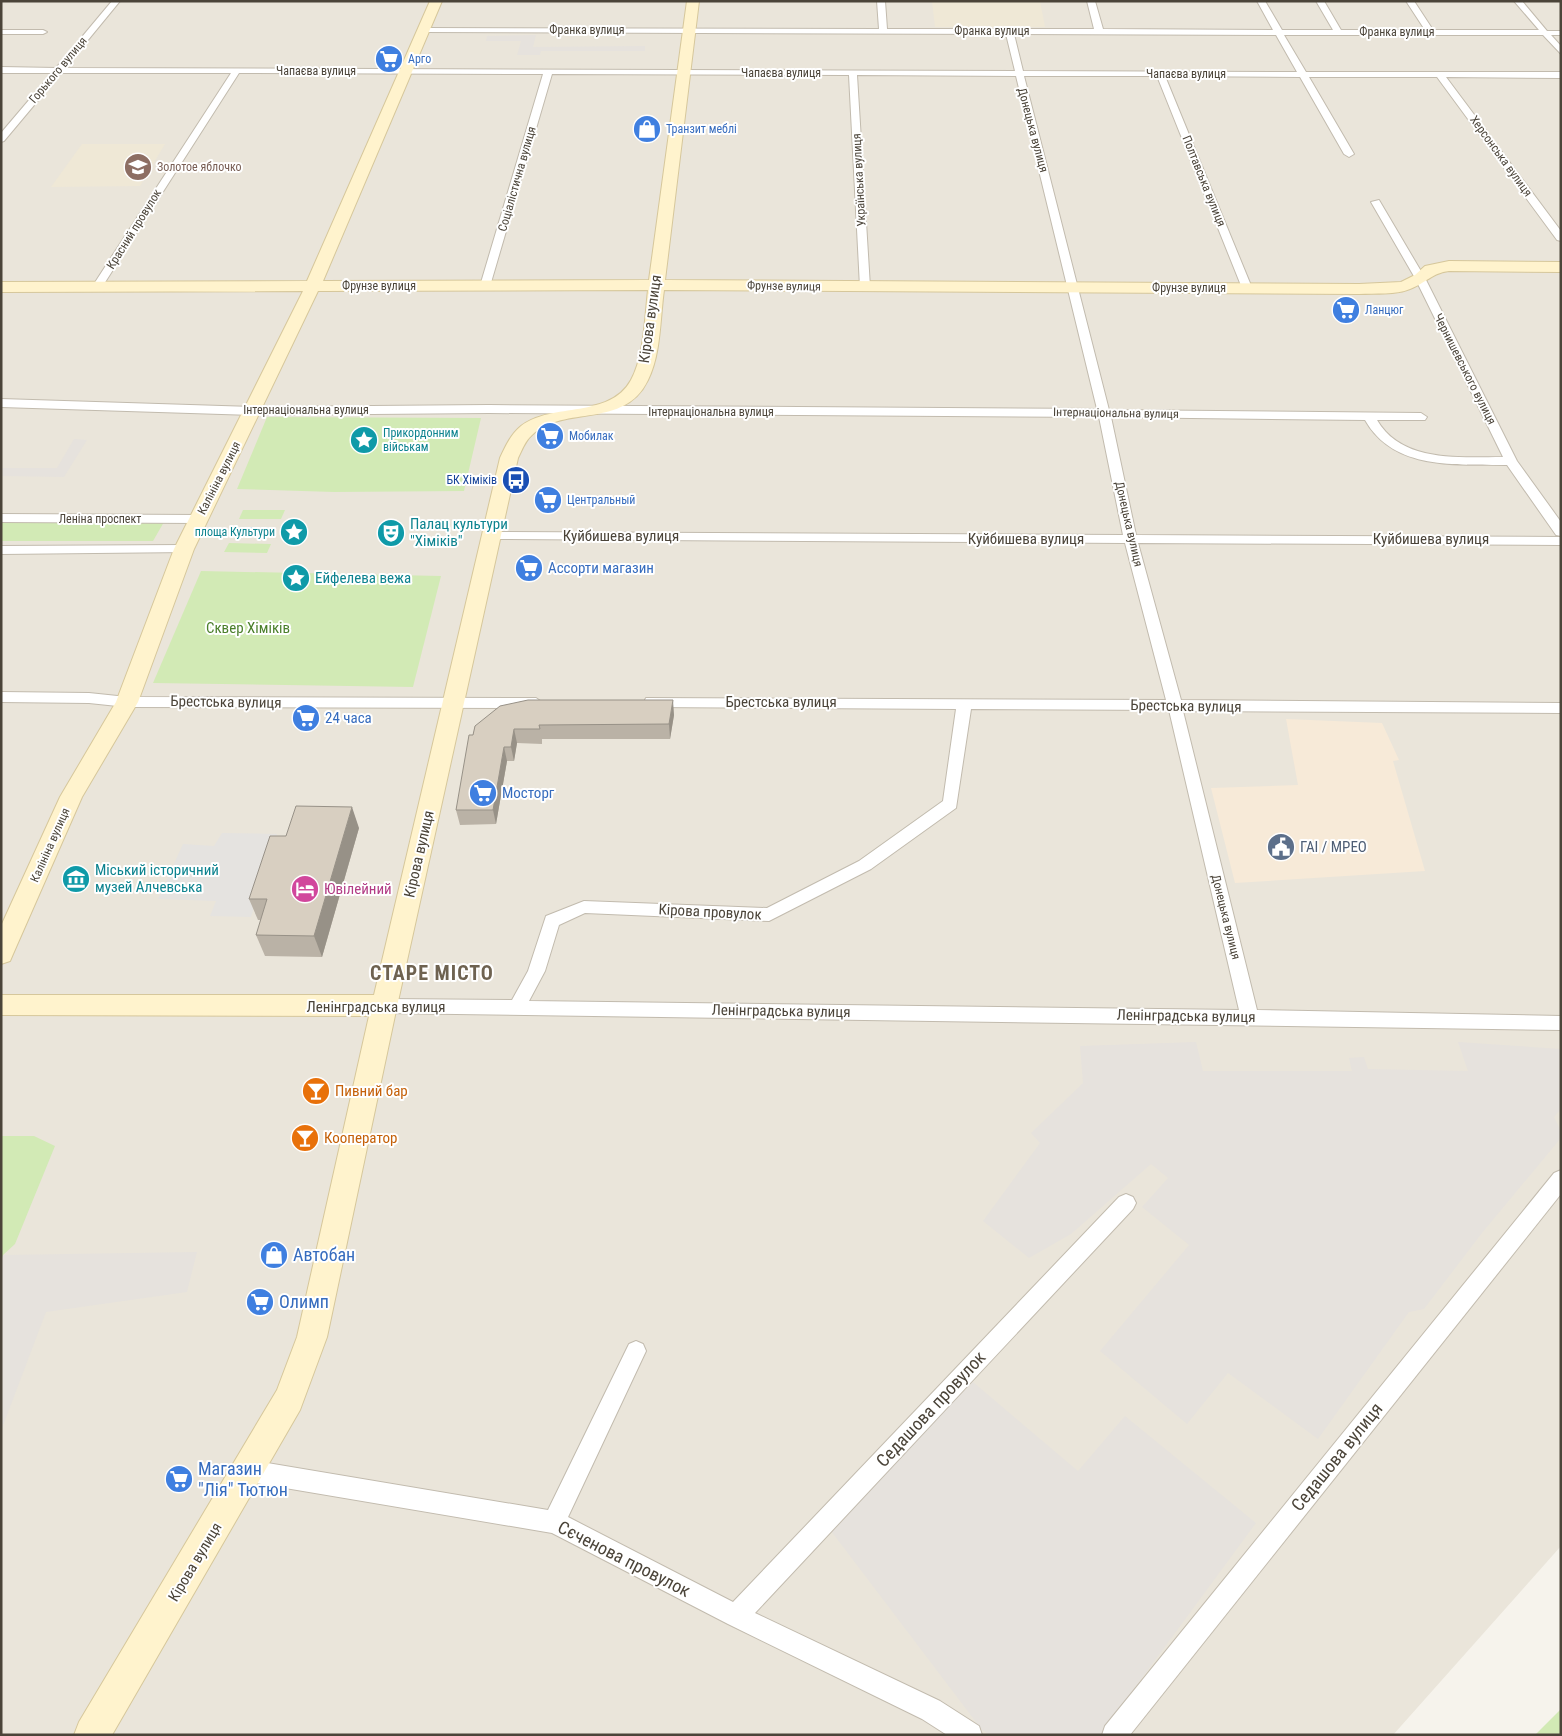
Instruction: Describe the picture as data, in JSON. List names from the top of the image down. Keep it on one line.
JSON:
{"streets":{"street":["Франка вулиця","Горького вулиця","Чапаєва вулиця","Донецька вулиця","Херсонська вулиця","Соціалістична вулиця","Українська вулиця","Полтавська вулиця","Красний провулок","Фрунзе вулиця","Кірова вулиця","Чернишевського вулиця","Інтернаціональна вулиця","Калініна вулиця","Леніна проспект","Куйбишева вулиця","Брестська вулиця","Кірова провулок","Ленінградська вулиця","Седашова провулок","Седашова вулиця","Сєченова провулок"]},"crossings":[["Франка вулиця","Донецька вулиця"],["Франка вулиця","Кірова вулиця"],["Франка вулиця","Калініна вулиця"],["Горького вулиця","Чапаєва вулиця"],["Чапаєва вулиця","Донецька вулиця"],["Чапаєва вулиця","Херсонська вулиця"],["Чапаєва вулиця","Соціалістична вулиця"],["Чапаєва вулиця","Українська вулиця"],["Чапаєва вулиця","Полтавська вулиця"],["Чапаєва вулиця","Красний провулок"],["Чапаєва вулиця","Кірова вулиця"],["Чапаєва вулиця","Калініна вулиця"],["Донецька вулиця","Фрунзе вулиця"],["Донецька вулиця","Інтернаціональна вулиця"],["Донецька вулиця","Куйбишева вулиця"],["Донецька вулиця","Брестська вулиця"],["Донецька вулиця","Ленінградська вулиця"],["Соціалістична вулиця","Фрунзе вулиця"],["Українська вулиця","Фрунзе вулиця"],["Полтавська вулиця","Фрунзе вулиця"],["Красний провулок","Фрунзе вулиця"],["Фрунзе вулиця","Кірова вулиця"],["Фрунзе вулиця","Чернишевського вулиця"],["Фрунзе вулиця","Калініна вулиця"],["Кірова вулиця","Інтернаціональна вулиця"],["Кірова вулиця","Куйбишева вулиця"],["Кірова вулиця","Брестська вулиця"],["Кірова вулиця","Ленінградська вулиця"],["Кірова вулиця","Сєченова провулок"],["Інтернаціональна вулиця","Калініна вулиця"],["Калініна вулиця","Леніна проспект"],["Калініна вулиця","Брестська вулиця"],["Брестська вулиця","Кірова провулок"],["Кірова провулок","Ленінградська вулиця"],["Седашова провулок","Сєченова провулок"]],"districts":["СТАРЕ МІСТО"],"parks":["Сквер Хіміків"],"places":{"supermarket":["Арго","Ланцюг","Мобилак","Центральный","Ассорти магазин","24 часа","Мосторг","Олимп","Магазин \"Лія\" Тютюн"],"shop":["Транзит меблі","Автобан"],"school or university":["Золотое яблочко"],"place":["Прикордонним військам","площа Культури","Ейфелева вежа"],"bus stop":["БК Хіміків"],"theatre":["Палац культури \"Хіміків\""],"public building":["ГАІ / МРЕО"],"museum":["Міський історичний музей Алчевська"],"hotel":["Ювілейний"],"bar":["Пивний бар","Кооператор"]}}
